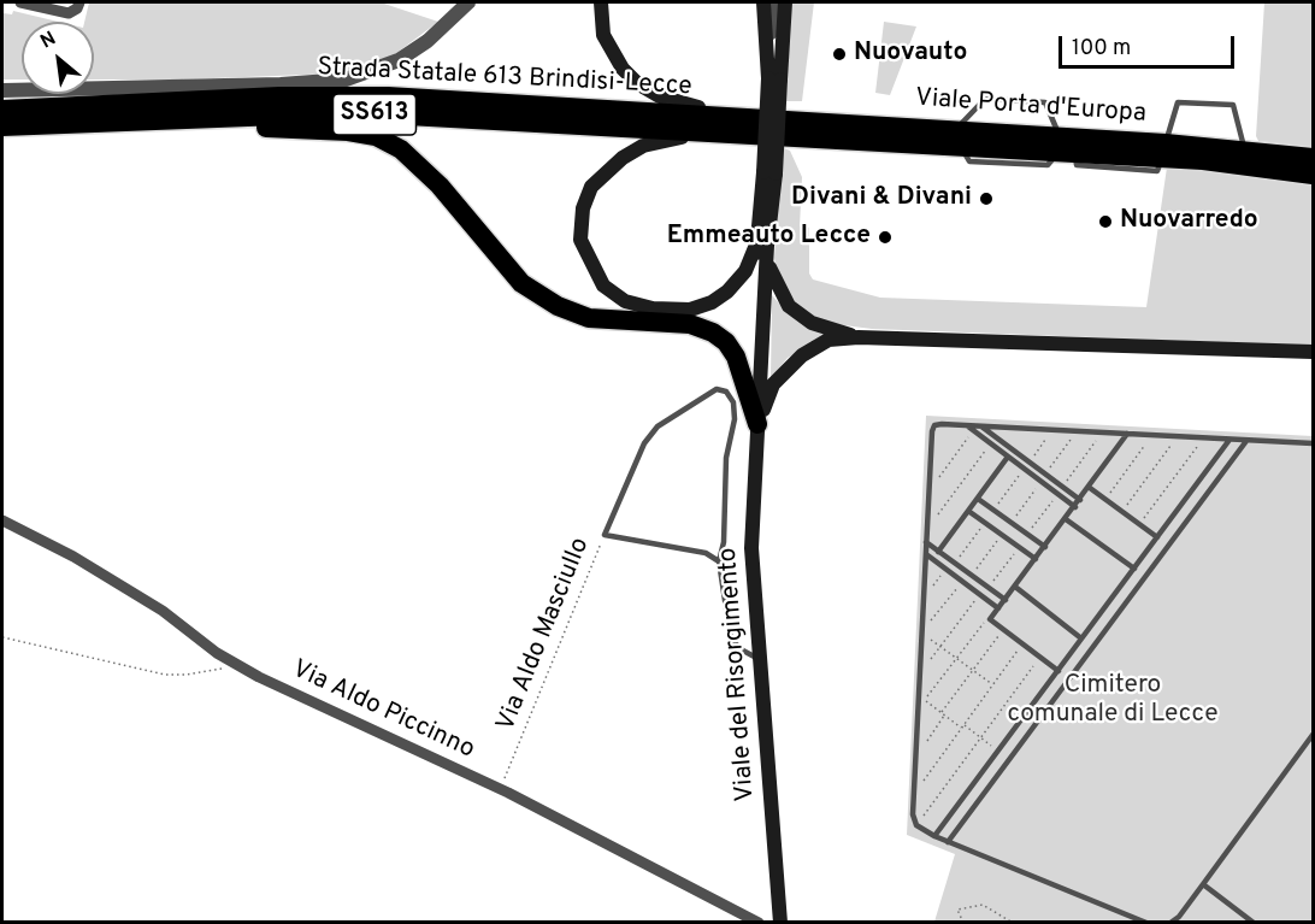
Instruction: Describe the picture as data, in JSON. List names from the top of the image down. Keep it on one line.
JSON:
{"streets":{"highway":["Strada Statale 613 Brindisi-Lecce","Viale Porta d'Europa","SS613"],"main road":["Viale del Risorgimento"],"street":["Via Aldo Piccinno"],"path":["Via Aldo Masciullo"]},"crossings":[["Strada Statale 613 Brindisi-Lecce","Viale Porta d'Europa"],["Via Aldo Masciullo","Via Aldo Piccinno"]],"parks":["Cimitero comunale di Lecce"],"places":["Nuovauto","Divani & Divani","Nuovarredo","Emmeauto Lecce"],"scale_bar":"100 m","north":"top left"}
